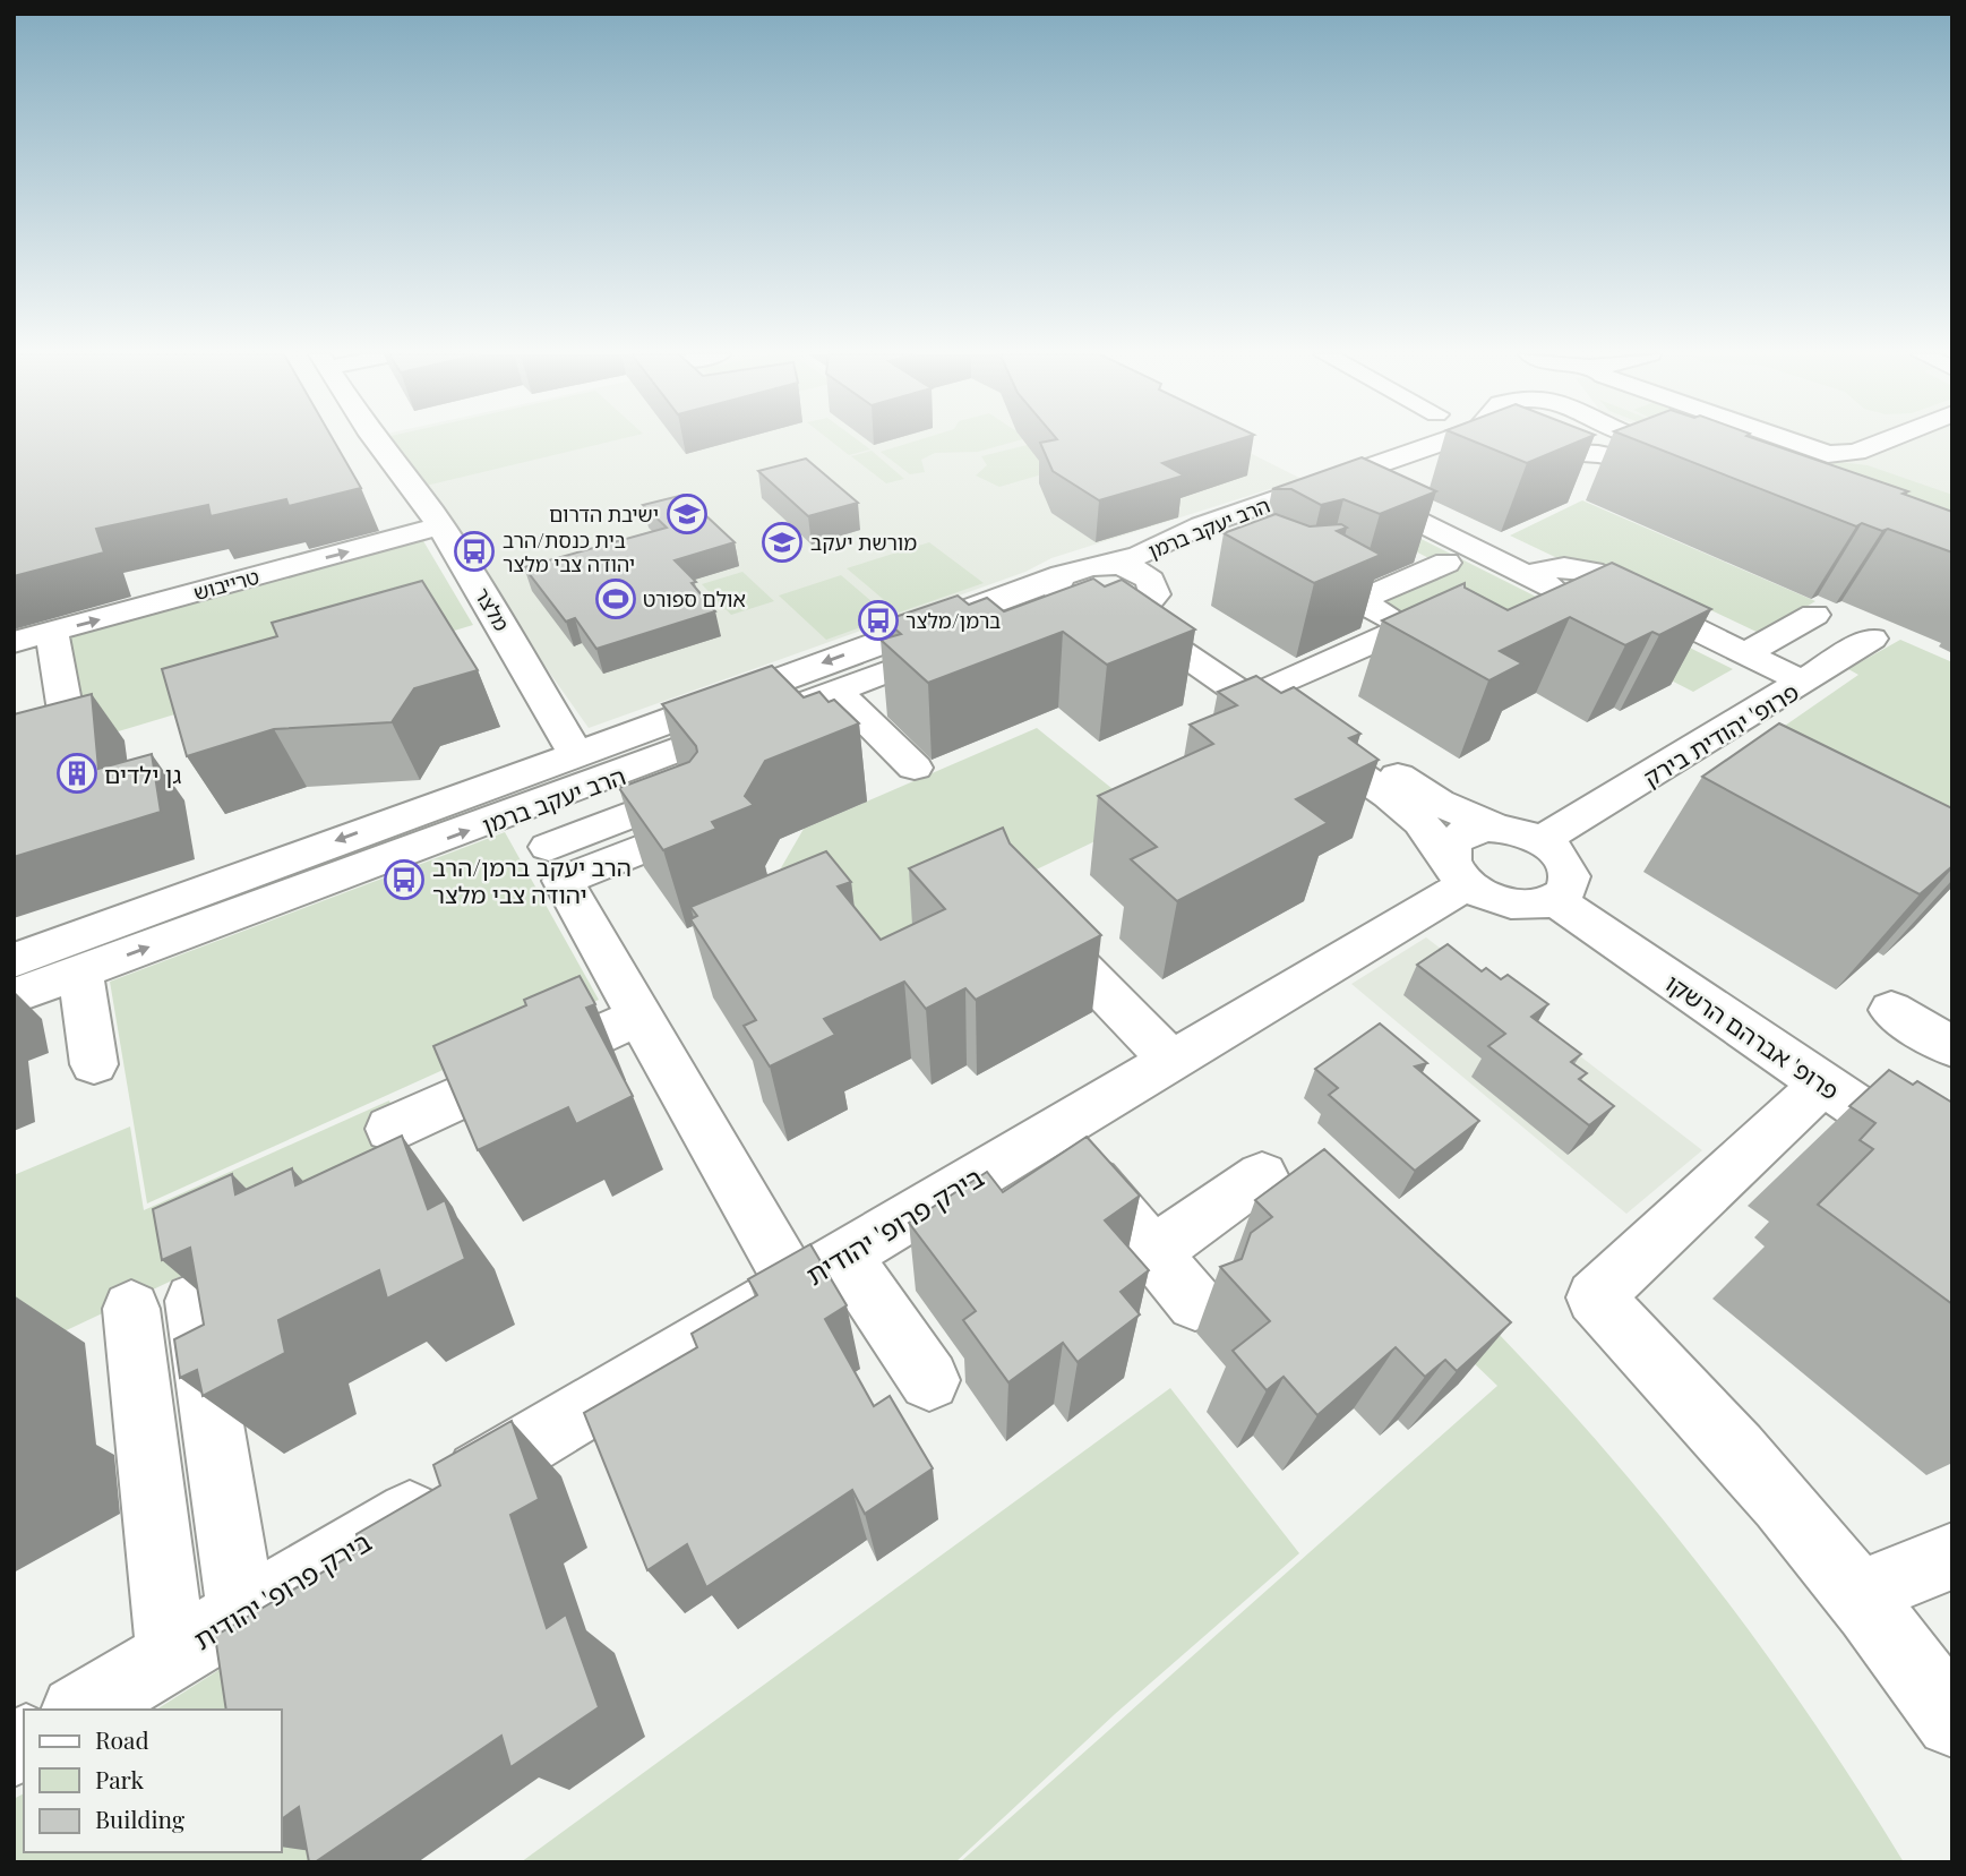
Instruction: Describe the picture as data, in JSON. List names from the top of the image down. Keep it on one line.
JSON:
{"streets":{"street":["הרב יעקב ברמן","טרייבוש","מלצר","פרופ' יהודית בירק","פרופ' אברהם הרשקו","בירק פרופ' יהודית"]},"crossings":[["הרב יעקב ברמן","מלצר"],["טרייבוש","מלצר"],["פרופ' יהודית בירק","פרופ' אברהם הרשקו"],["פרופ' יהודית בירק","בירק פרופ' יהודית"],["פרופ' אברהם הרשקו","בירק פרופ' יהודית"]],"one_way":["טרייבוש"],"places":{"school or university":["ישיבת הדרום","מורשת יעקב"],"bus stop":["בית כנסת/הרב יהודה צבי מלצר","ברמן/מלצר","הרב יעקב ברמן/הרב יהודה צבי מלצר"],"sports":["אולם ספורט"],"building":["גן ילדים"]},"legend":["Road","Park","Building"]}
